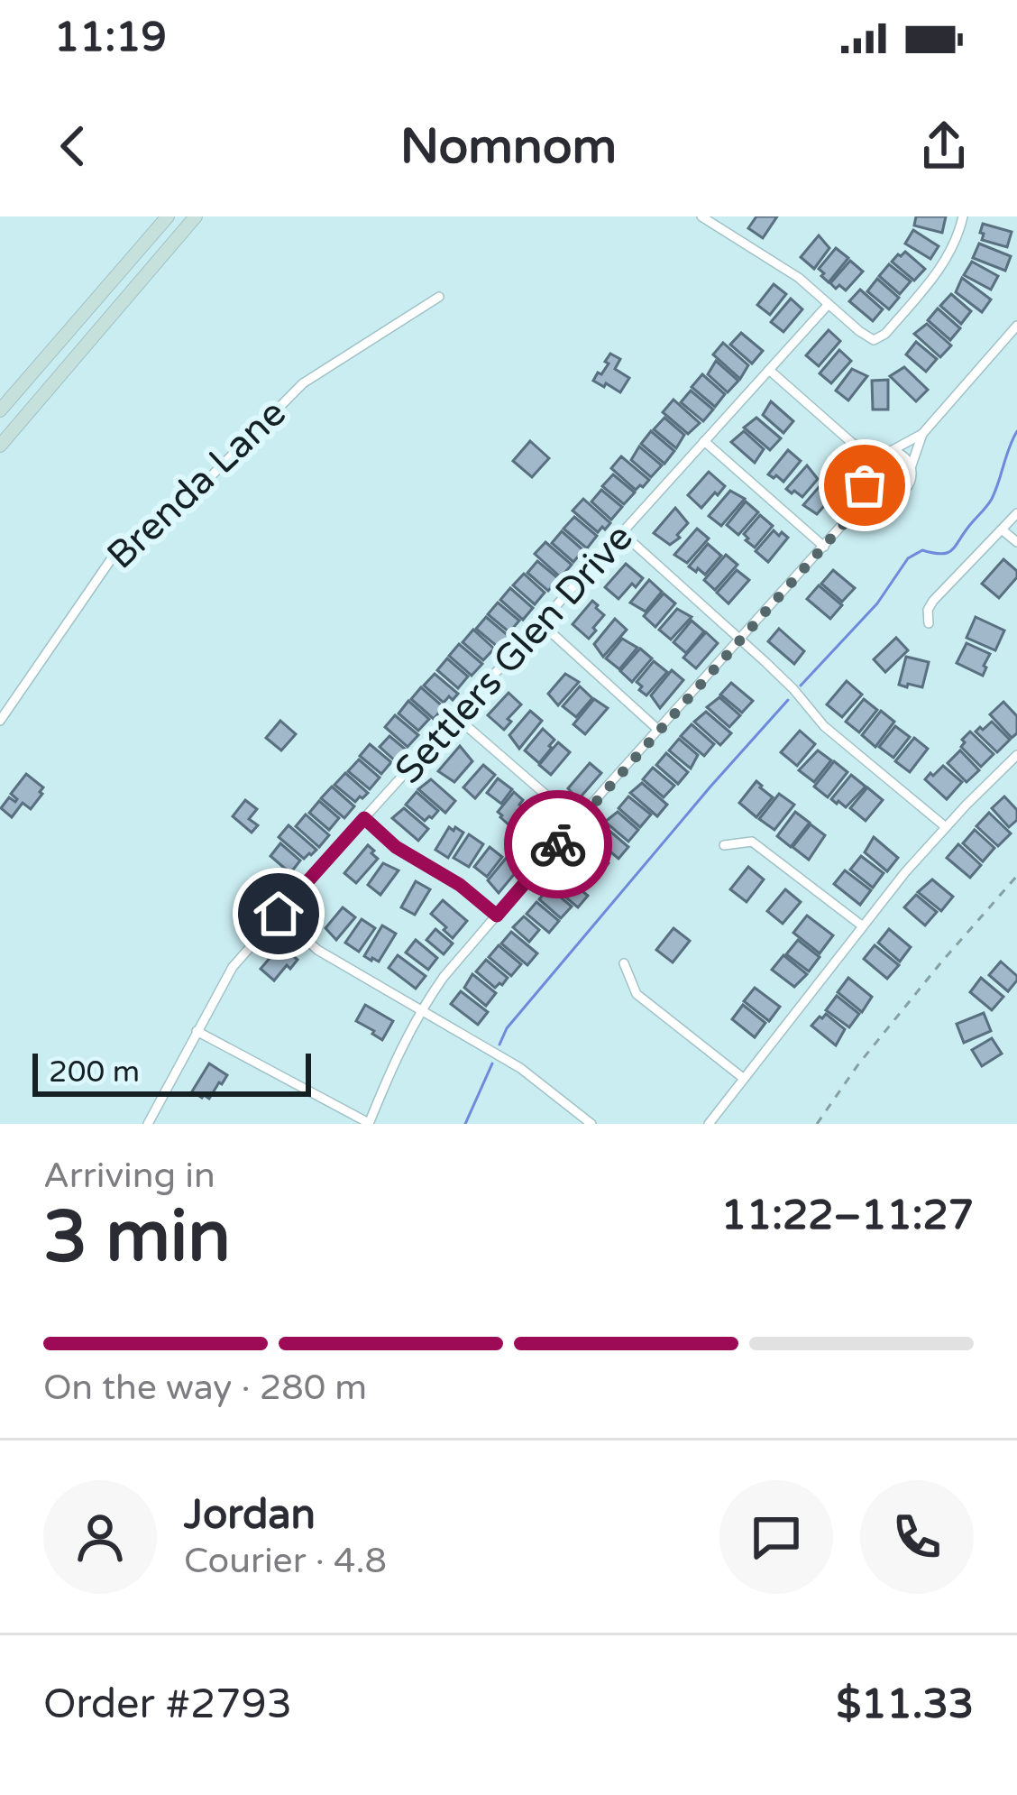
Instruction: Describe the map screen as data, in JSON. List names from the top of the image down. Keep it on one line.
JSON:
{"streets":{"street":["Brenda Lane","Settlers Glen Drive"]},"scale_bar":"200 m","page":{"status":"11:19","header":"Nomnom","scale":"200 m","heading":["3 min","Arriving in","11:22–11:27"],"panel":["Jordan","Courier · 4.8","Order #2793","$11.33"],"bar":"On the way · 280 m"}}
